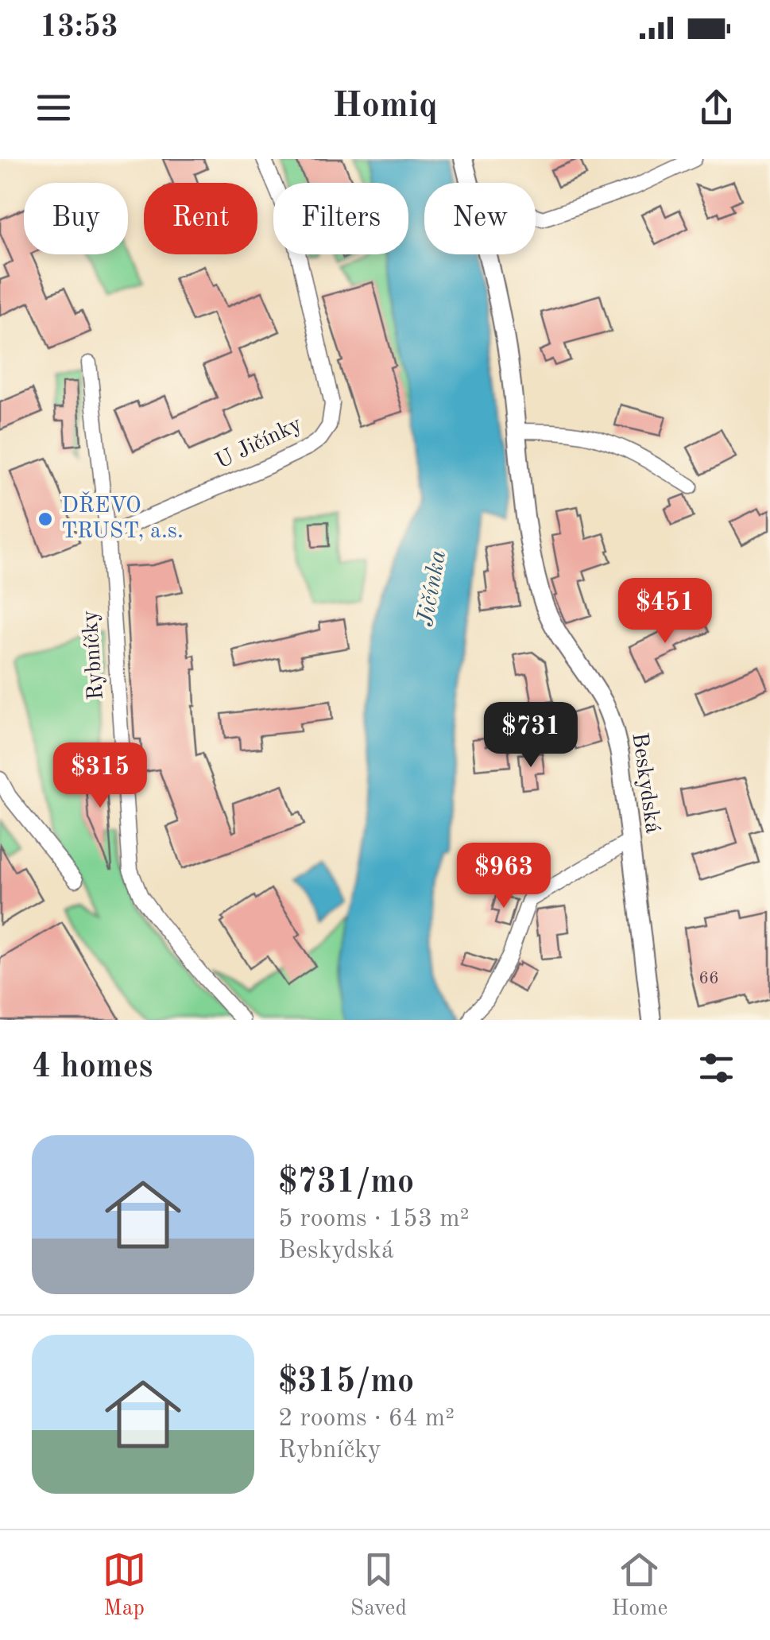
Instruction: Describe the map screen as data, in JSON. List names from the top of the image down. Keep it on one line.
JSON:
{"streets":{"street":["U Jičínky","Rybníčky","Beskydská"]},"crossings":[["U Jičínky","Rybníčky"]],"water":["Jičínka"],"places":["DŘEVO TRUST, a.s."],"house_numbers":["66"],"page":{"status":"13:53","header":"Homiq","chip":["Buy","Rent","Filters","New"],"price":["$451","$731","$315","$963"],"heading":"4 homes","list":[{"name":"$731/mo","note":"5 rooms · 153 m² · Beskydská"},{"name":"$315/mo","note":"2 rooms · 64 m² · Rybníčky"}],"tabs":["Map","Saved","Home"]}}
